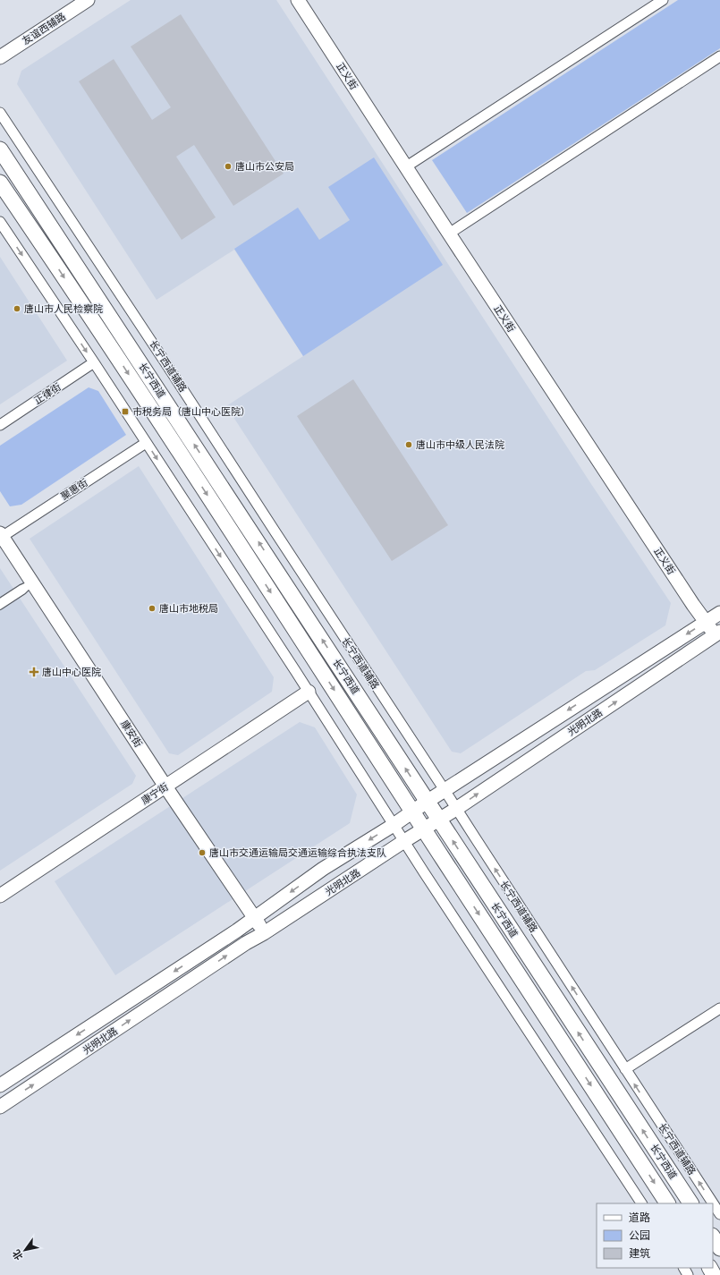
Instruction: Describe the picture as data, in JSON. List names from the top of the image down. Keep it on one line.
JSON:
{"streets":{"main road":["友谊西辅路","正义街","长宁西道","光明北路","康安街","康宁街"],"street":["长宁西道辅路","正律街","聚惠街"]},"crossings":[["正义街","光明北路"],["长宁西道辅路","光明北路"],["长宁西道","光明北路"],["聚惠街","康安街"],["光明北路","康安街"],["康安街","康宁街"]],"places":{"other":["唐山市公安局","唐山市人民检察院","唐山市中级人民法院","唐山市地税局","唐山市交通运输局交通运输综合执法支队"],"transit":["市税务局（唐山中心医院）"],"health":["唐山中心医院"]},"legend":["道路","公园","建筑"],"north":"bottom left"}
